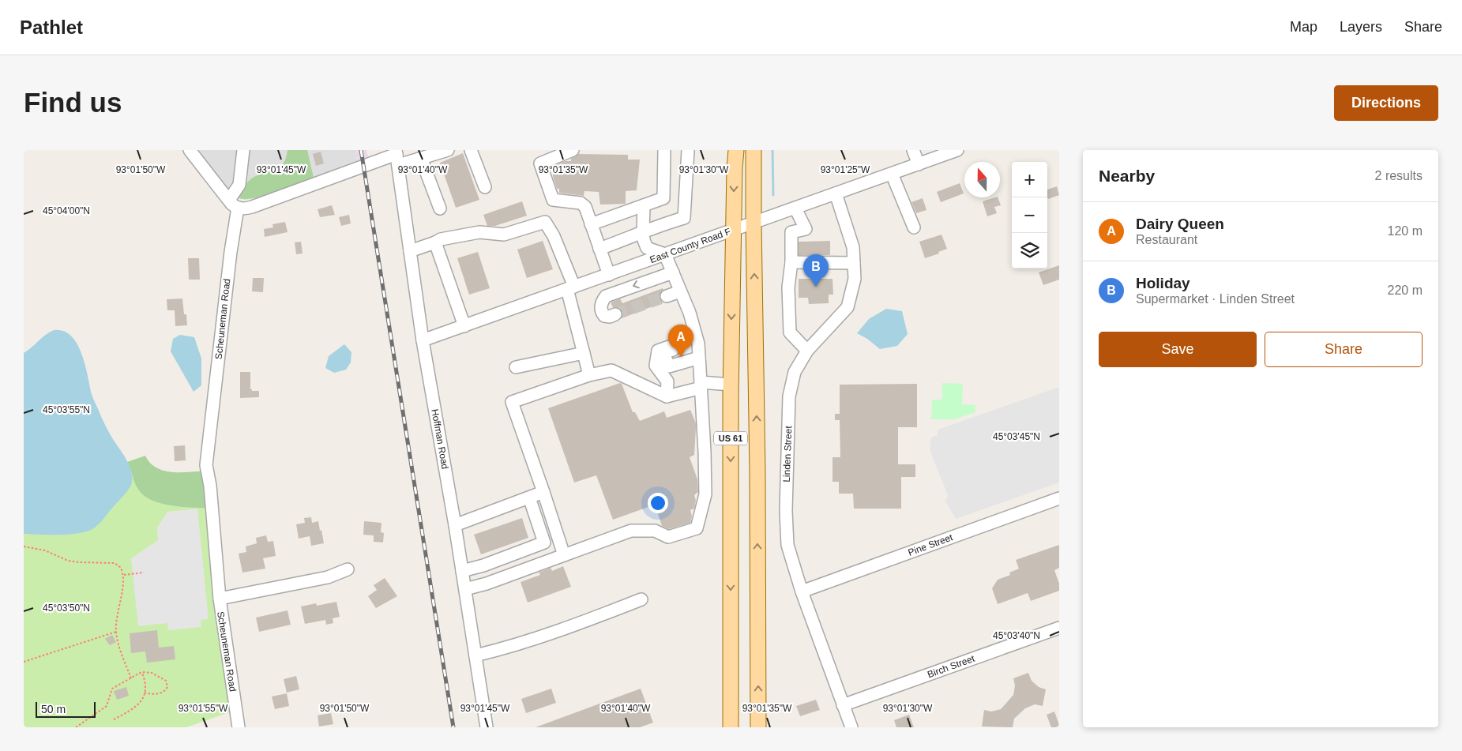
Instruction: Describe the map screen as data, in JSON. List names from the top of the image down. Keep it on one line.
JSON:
{"streets":{"main road":["US 61"],"street":["East County Road F","Scheuneman Road","Hoffman Road","Linden Street","Pine Street","Birch Street"]},"crossings":[["East County Road F","US 61"],["East County Road F","Hoffman Road"],["East County Road F","Linden Street"],["Linden Street","Pine Street"],["Linden Street","Birch Street"]],"scale_bar":"50 m","north":"top","page":{"header":"Pathlet","nav":["Map","Layers","Share"],"buttons":["Directions",["Save","Share"]],"title":"Find us","heading":["Nearby","2 results"],"map_buttons":["+","−"],"list":[{"mark":"A","name":"Dairy Queen","note":"Restaurant","value":"120 m"},{"mark":"B","name":"Holiday","note":"Supermarket · Linden Street","value":"220 m"}],"pins":["B","A"],"scale":"50 m"},"coordinates":["93°01'50\"W","93°01'45\"W","93°01'40\"W","93°01'30\"W","93°01'25\"W","93°01'35\"W","45°04'00\"N","45°03'55\"N","45°03'45\"N","45°03'50\"N","45°03'40\"N","93°01'55\"W"]}
